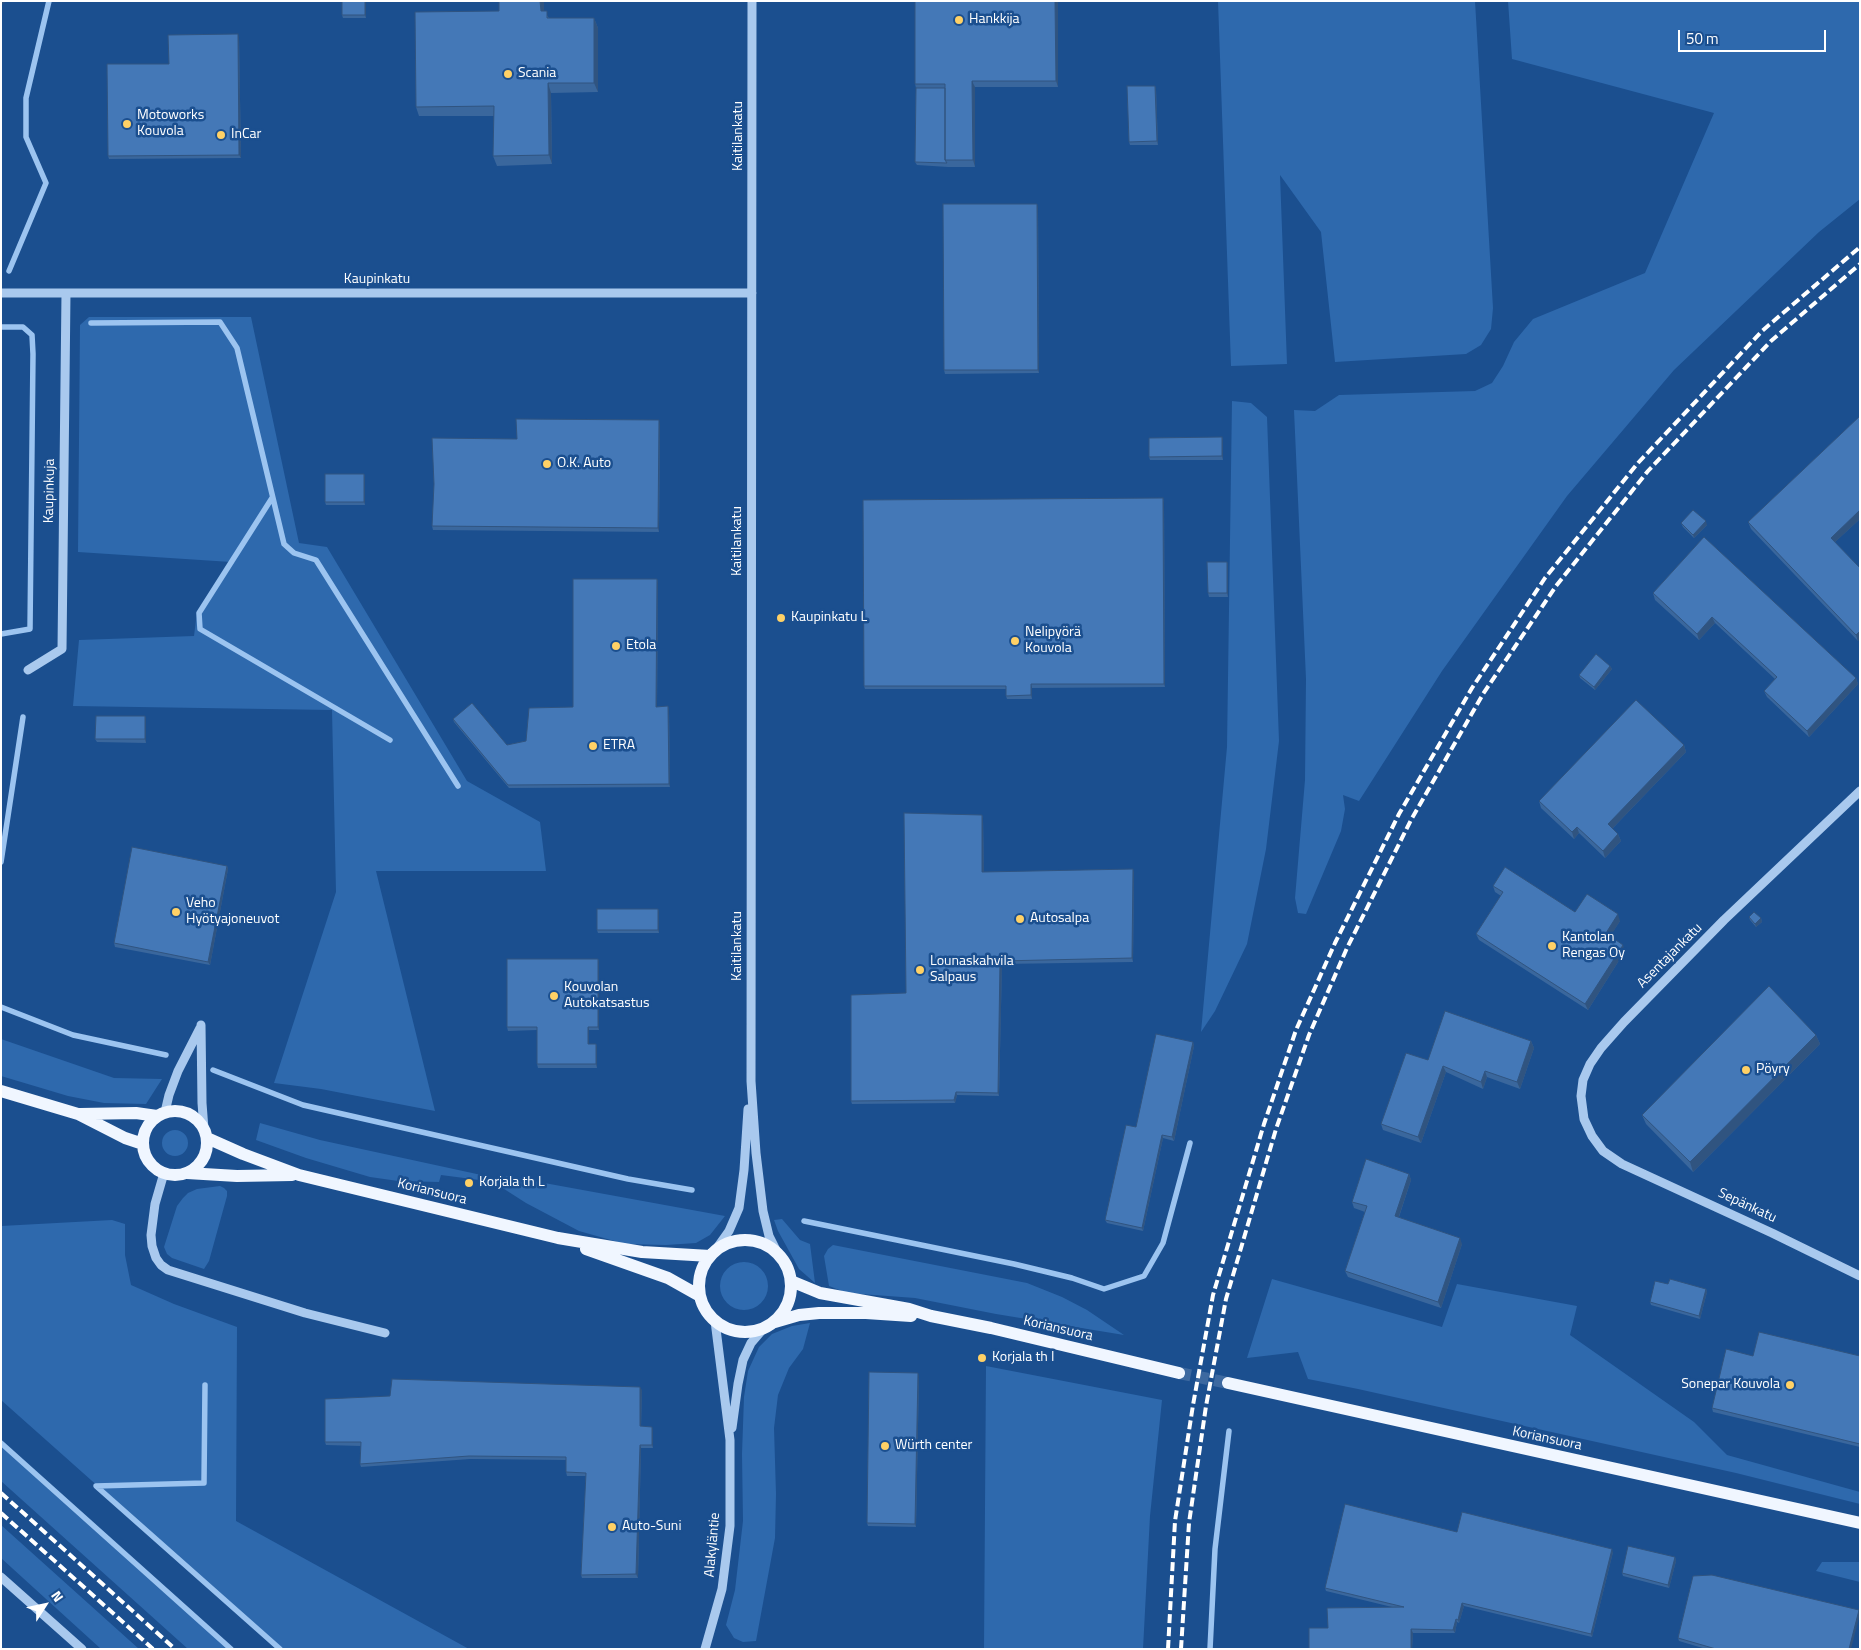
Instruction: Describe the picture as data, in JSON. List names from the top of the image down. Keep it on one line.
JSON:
{"streets":{"main road":["Koriansuora"],"street":["Kaitilankatu","Kaupinkatu","Kaupinkuja","Asentajankatu","Sepänkatu","Alakyläntie"]},"crossings":[["Kaitilankatu","Kaupinkatu"],["Kaitilankatu","Koriansuora"],["Kaitilankatu","Alakyläntie"],["Kaupinkatu","Kaupinkuja"],["Asentajankatu","Sepänkatu"],["Koriansuora","Alakyläntie"]],"places":["Hankkija","Scania","Motoworks Kouvola","InCar","O.K. Auto","Kaupinkatu L","Nelipyörä Kouvola","Etola","ETRA","Veho Hyötyajoneuvot","Autosalpa","Kantolan Rengas Oy","Lounaskahvila Salpaus","Kouvolan Autokatsastus","Pöyry","Korjala th L","Korjala th I","Sonepar Kouvola","Würth center","Auto-Suni"],"scale_bar":"50 m","north":"top right"}
